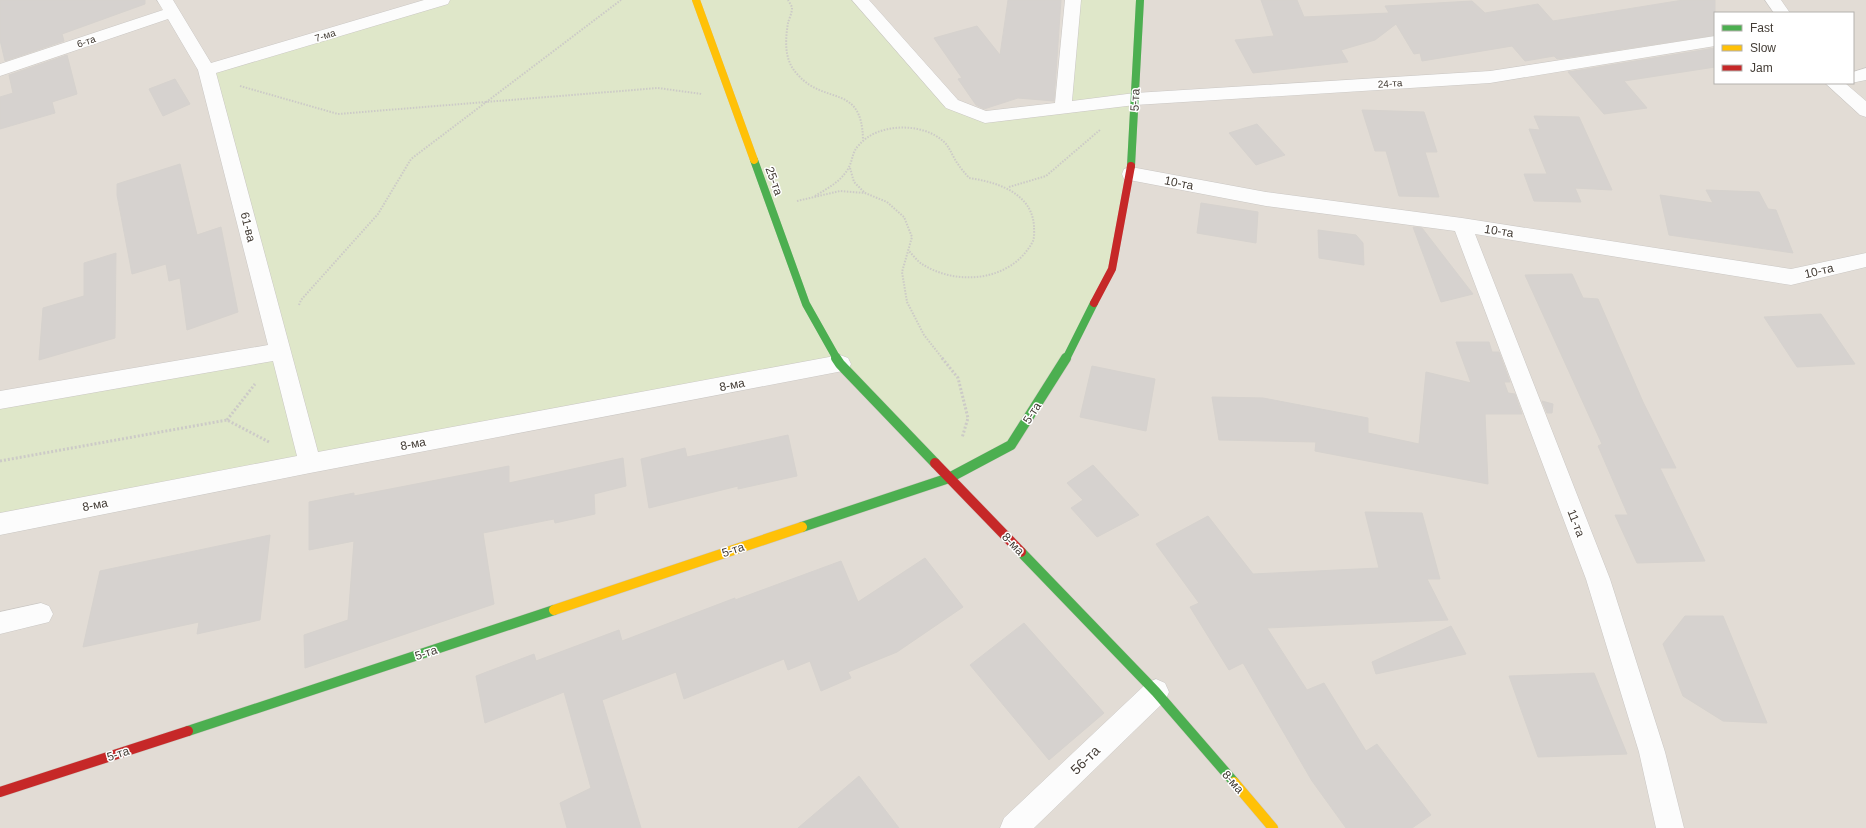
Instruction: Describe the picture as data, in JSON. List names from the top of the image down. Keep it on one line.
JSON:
{"streets":{"street":["7-ма","6-та","24-та","5-та","25-та","10-та","61-ва","8-ма","11-та","56-та"]},"crossings":[["7-ма","61-ва"],["6-та","61-ва"],["24-та","5-та"],["5-та","10-та"],["5-та","8-ма"],["25-та","8-ма"],["10-та","11-та"],["61-ва","8-ма"],["8-ма","56-та"]],"legend":["Fast","Slow","Jam"]}
